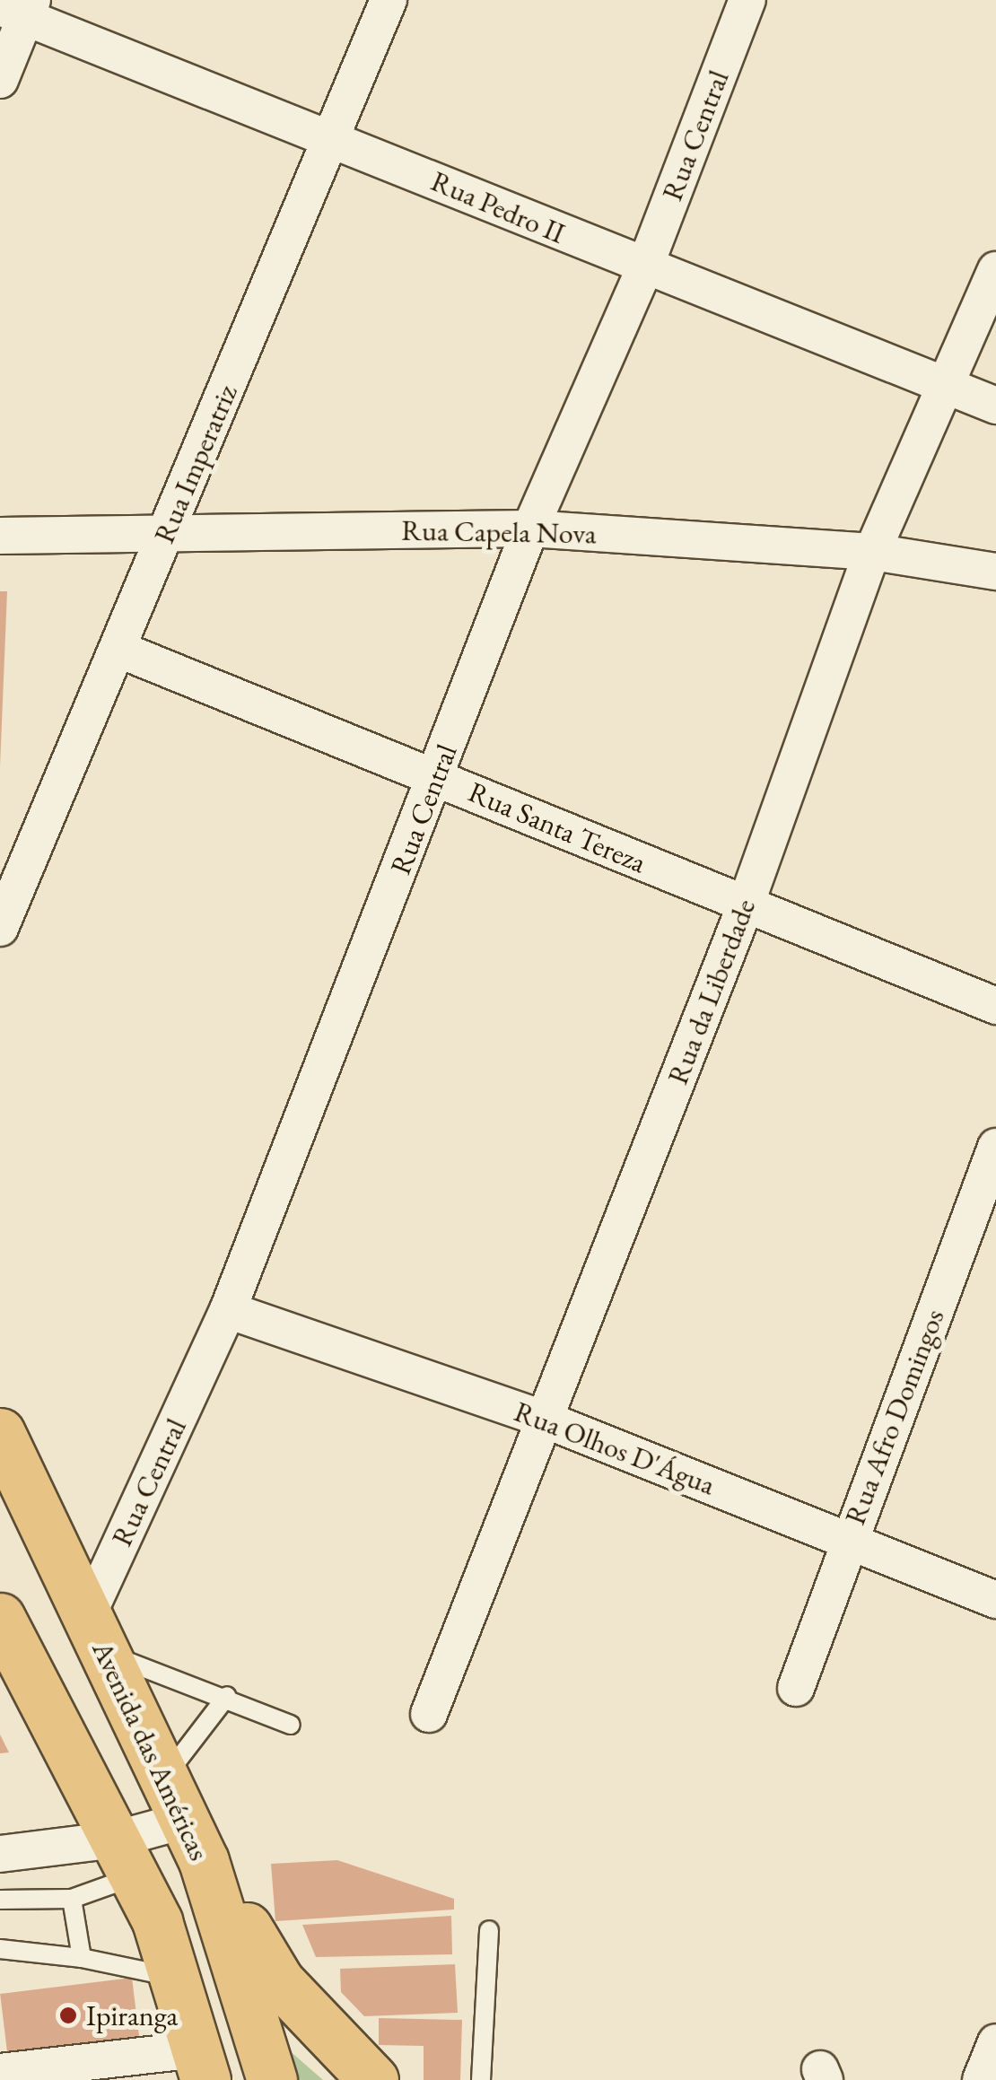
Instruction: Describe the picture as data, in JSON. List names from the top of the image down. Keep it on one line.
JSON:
{"streets":{"main road":["Avenida das Américas"],"street":["Rua Central","Rua Pedro II","Rua Imperatriz","Rua Capela Nova","Rua Santa Tereza","Rua da Liberdade","Rua Afro Domingos","Rua Olhos D'Água"]},"crossings":[["Rua Central","Rua Pedro II"],["Rua Central","Rua Capela Nova"],["Rua Central","Rua Santa Tereza"],["Rua Central","Rua Olhos D'Água"],["Rua Central","Avenida das Américas"],["Rua Pedro II","Rua Imperatriz"],["Rua Pedro II","Rua da Liberdade"],["Rua Imperatriz","Rua Capela Nova"],["Rua Imperatriz","Rua Santa Tereza"],["Rua Capela Nova","Rua da Liberdade"],["Rua Santa Tereza","Rua da Liberdade"],["Rua da Liberdade","Rua Olhos D'Água"],["Rua Afro Domingos","Rua Olhos D'Água"]],"places":["Ipiranga"]}
